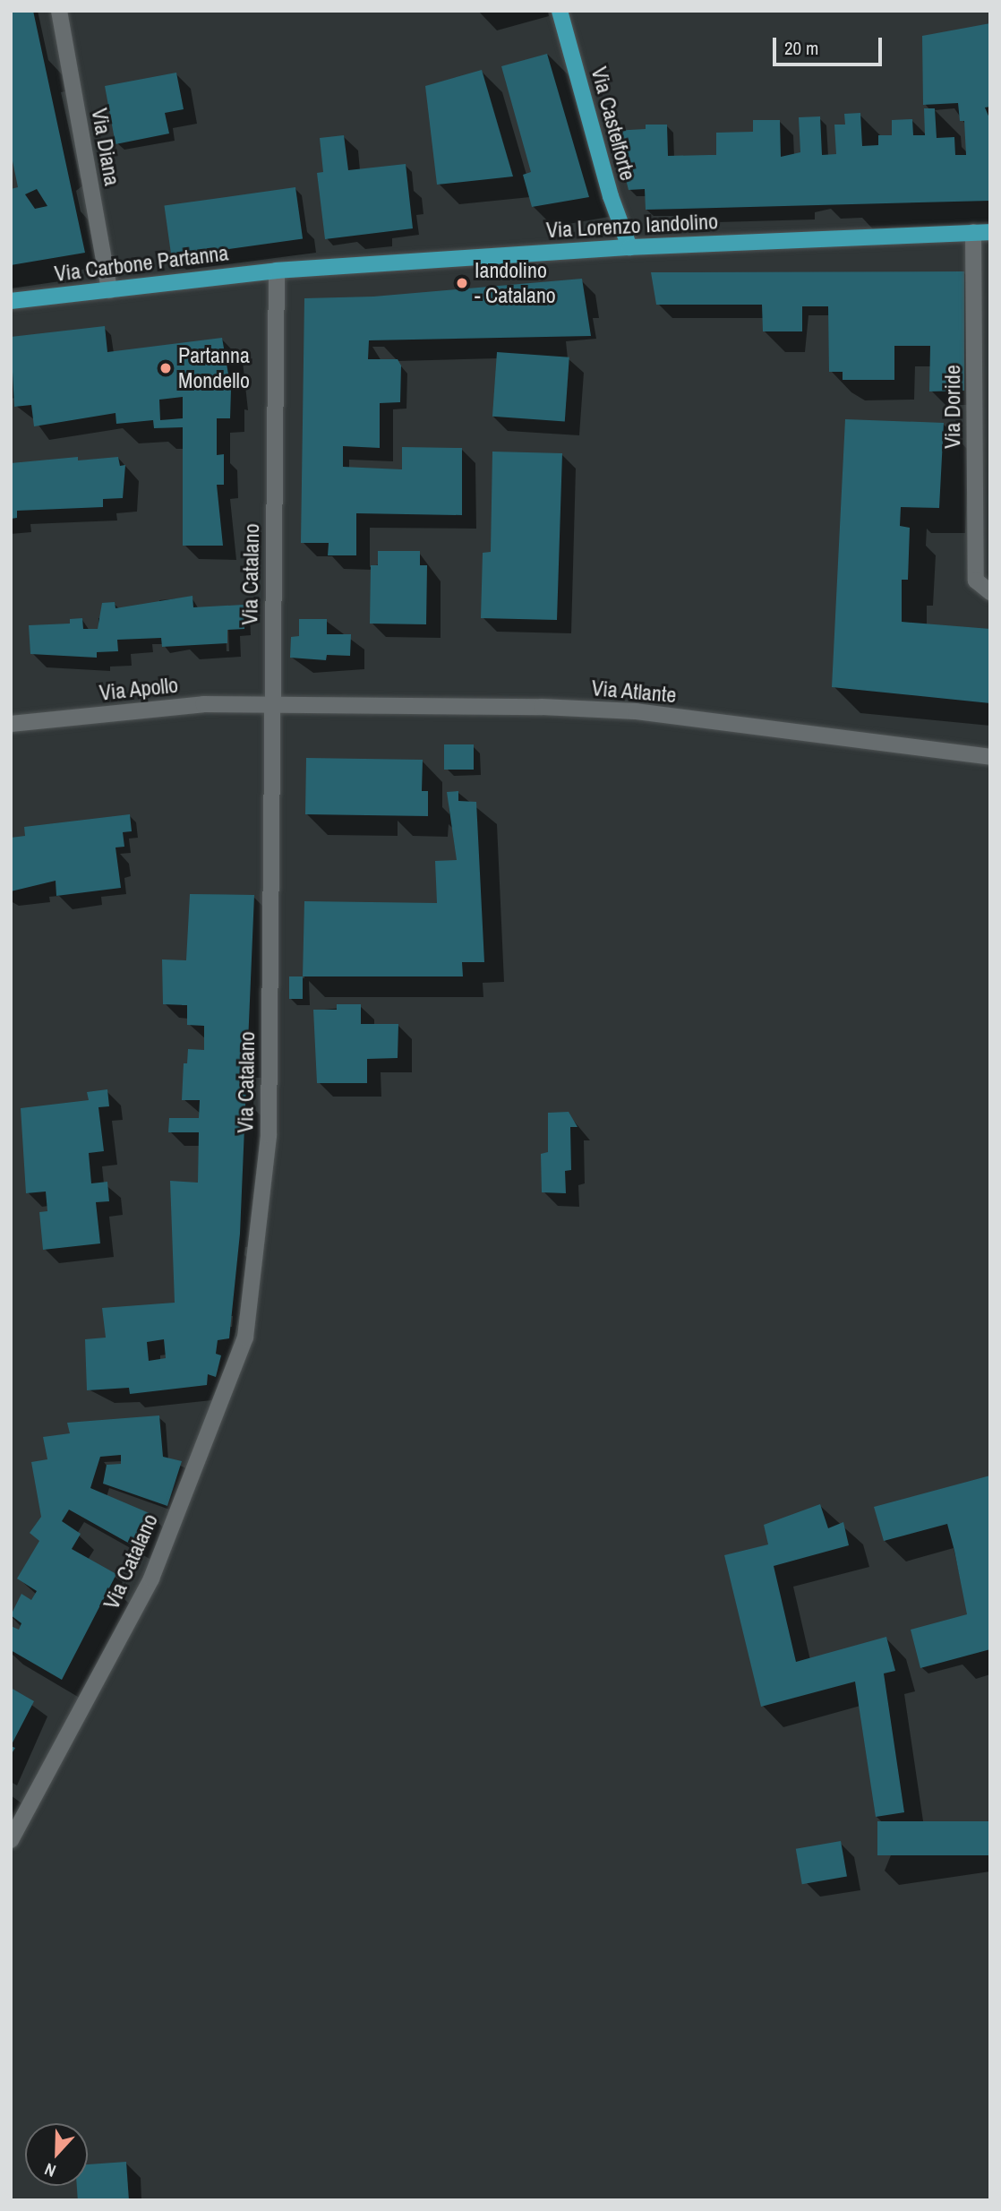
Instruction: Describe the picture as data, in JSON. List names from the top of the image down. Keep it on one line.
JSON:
{"streets":{"main road":["Via Castelforte","Via Lorenzo Iandolino","Via Carbone Partanna"],"street":["Via Diana","Via Doride","Via Catalano","Via Apollo","Via Atlante"]},"crossings":[["Via Castelforte","Via Lorenzo Iandolino"],["Via Diana","Via Carbone Partanna"],["Via Lorenzo Iandolino","Via Carbone Partanna"],["Via Lorenzo Iandolino","Via Doride"],["Via Lorenzo Iandolino","Via Catalano"],["Via Carbone Partanna","Via Catalano"],["Via Catalano","Via Apollo"],["Via Catalano","Via Atlante"],["Via Apollo","Via Atlante"]],"places":["Iandolino - Catalano","Partanna Mondello"],"scale_bar":"20 m","north":"bottom"}
